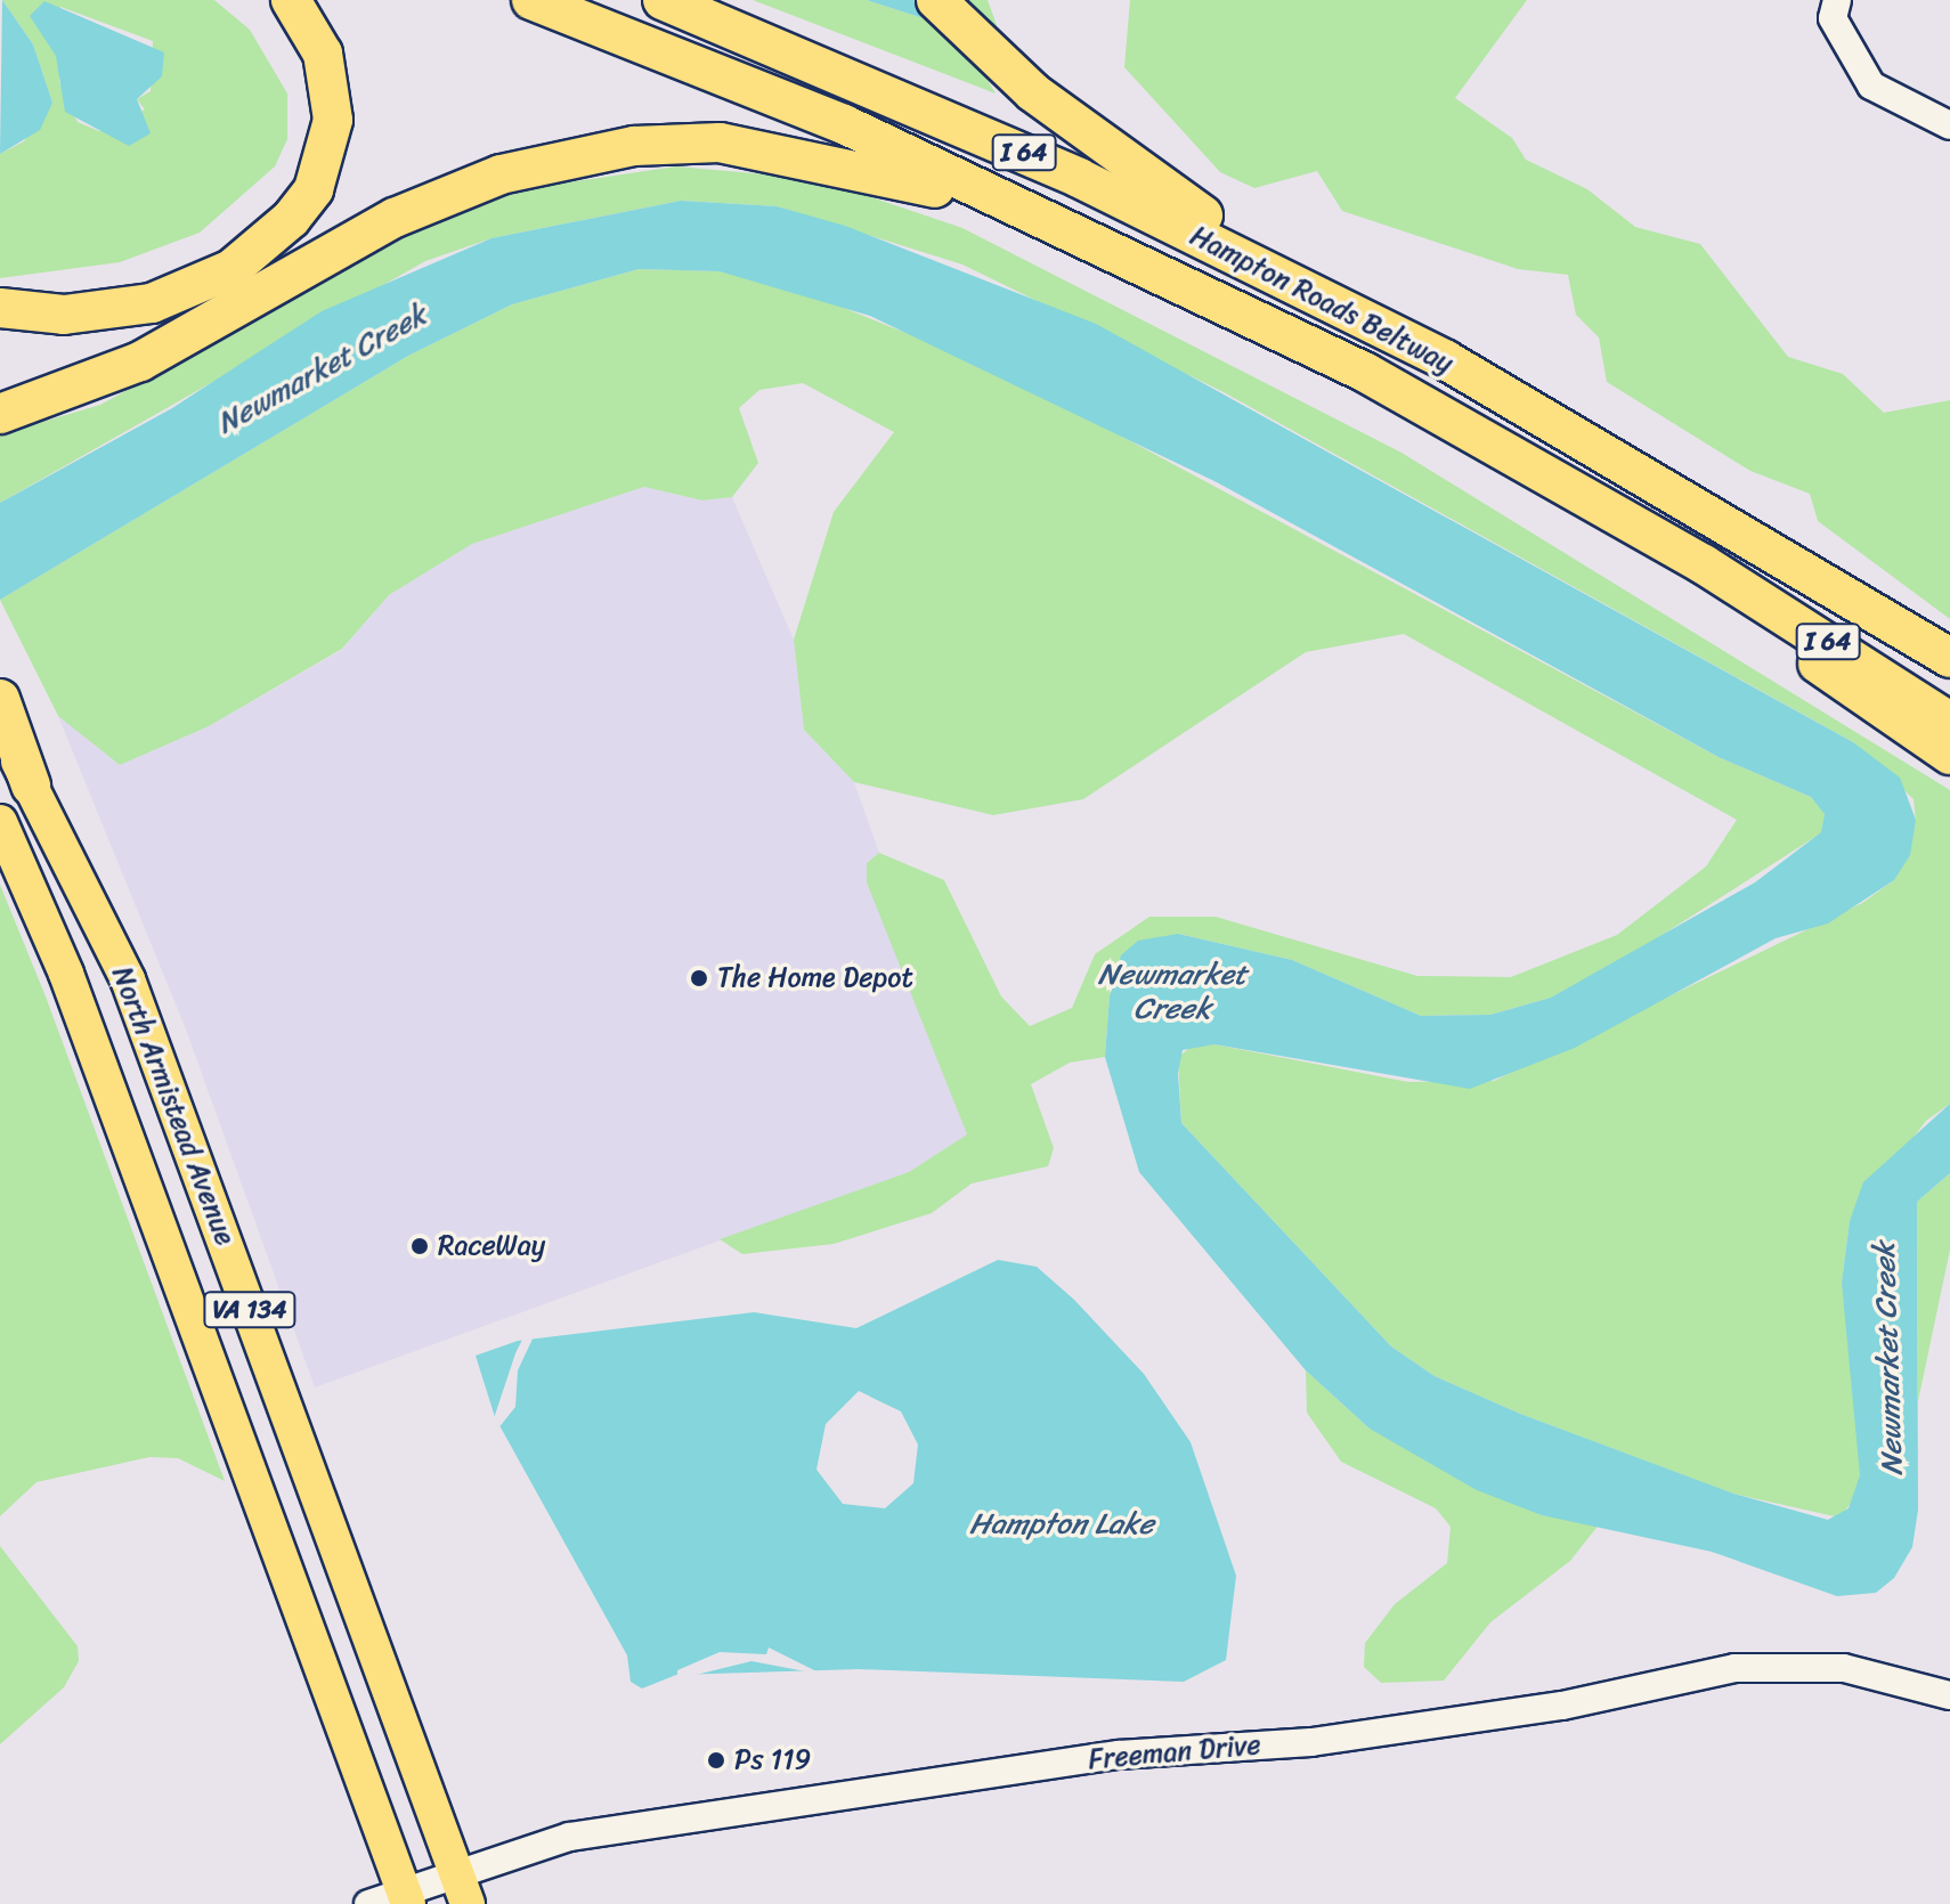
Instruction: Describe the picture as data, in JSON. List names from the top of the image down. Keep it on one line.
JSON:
{"streets":{"highway":["I 64","Hampton Roads Beltway"],"main road":["North Armistead Avenue","VA 134"],"street":["Freeman Drive"]},"crossings":[["I 64","Hampton Roads Beltway"],["North Armistead Avenue","Freeman Drive"]],"water":["Newmarket Creek","Hampton Lake"],"places":["The Home Depot","RaceWay","Ps 119"]}
